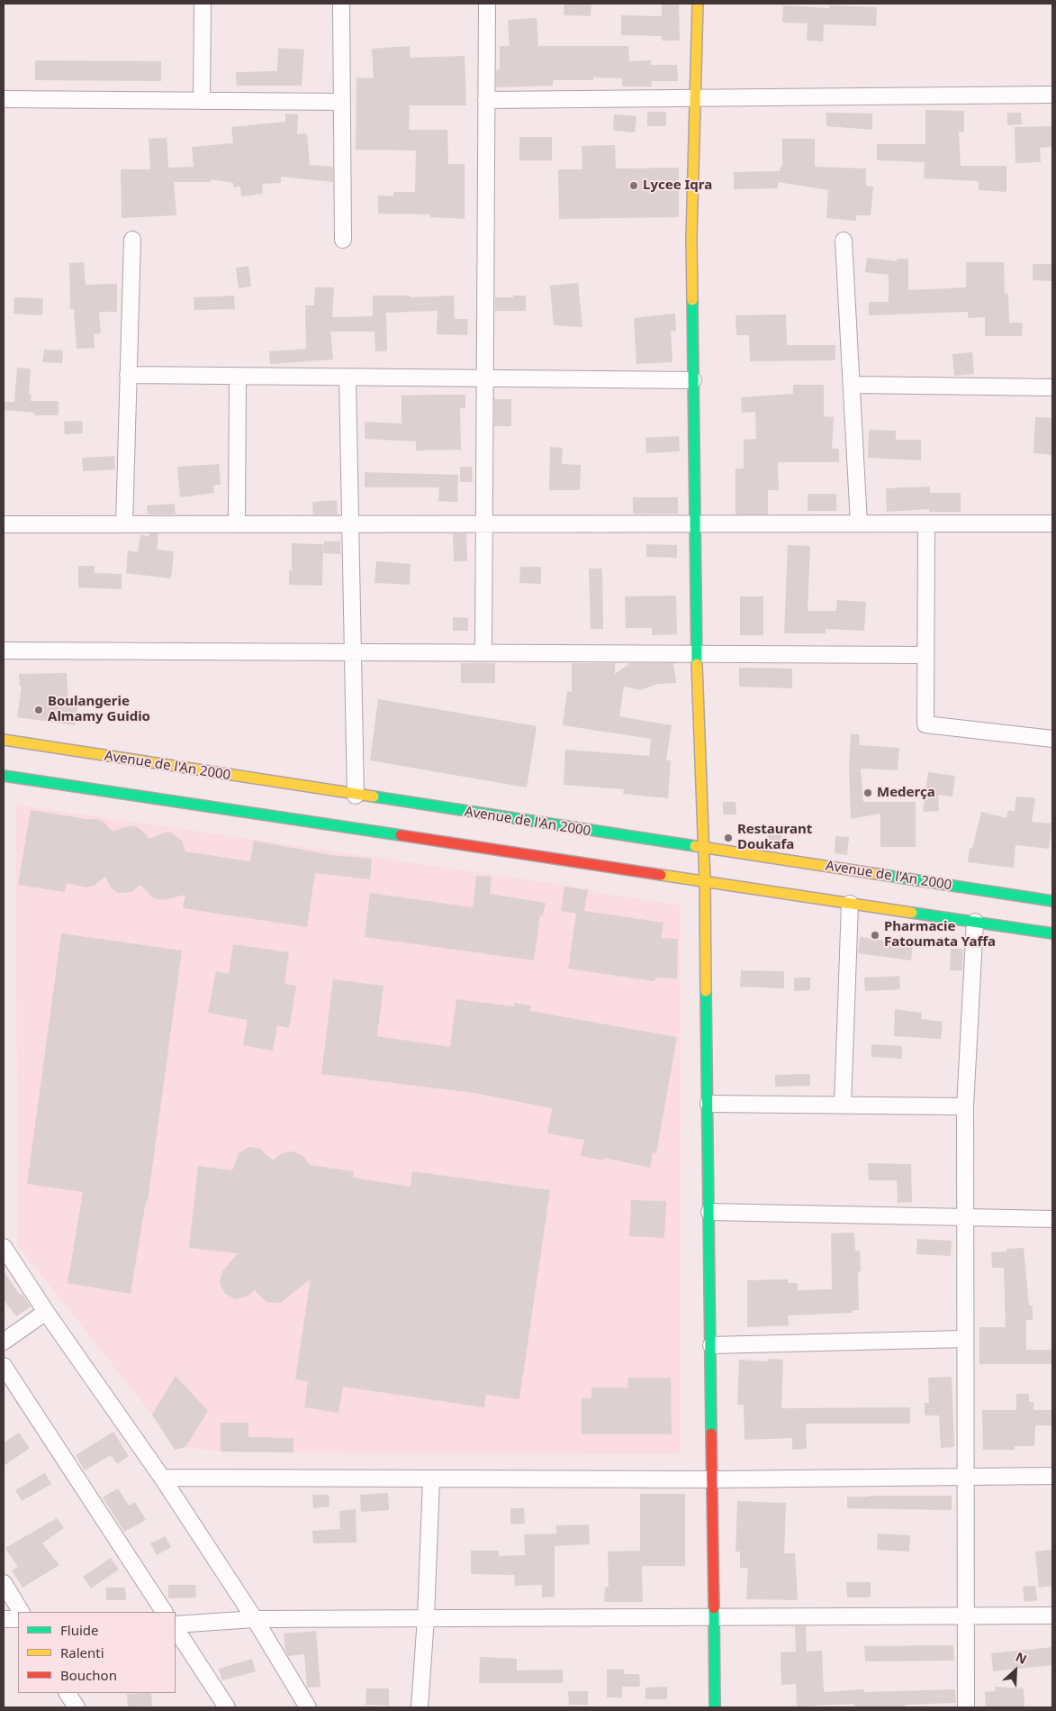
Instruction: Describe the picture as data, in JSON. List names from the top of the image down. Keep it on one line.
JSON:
{"streets":{"main road":["Avenue de l'An 2000"]},"places":["Lycee Iqra","Boulangerie Almamy Guidio","Mederça","Restaurant Doukafa","Pharmacie Fatoumata Yaffa"],"legend":["Fluide","Ralenti","Bouchon"],"north":"top right"}
